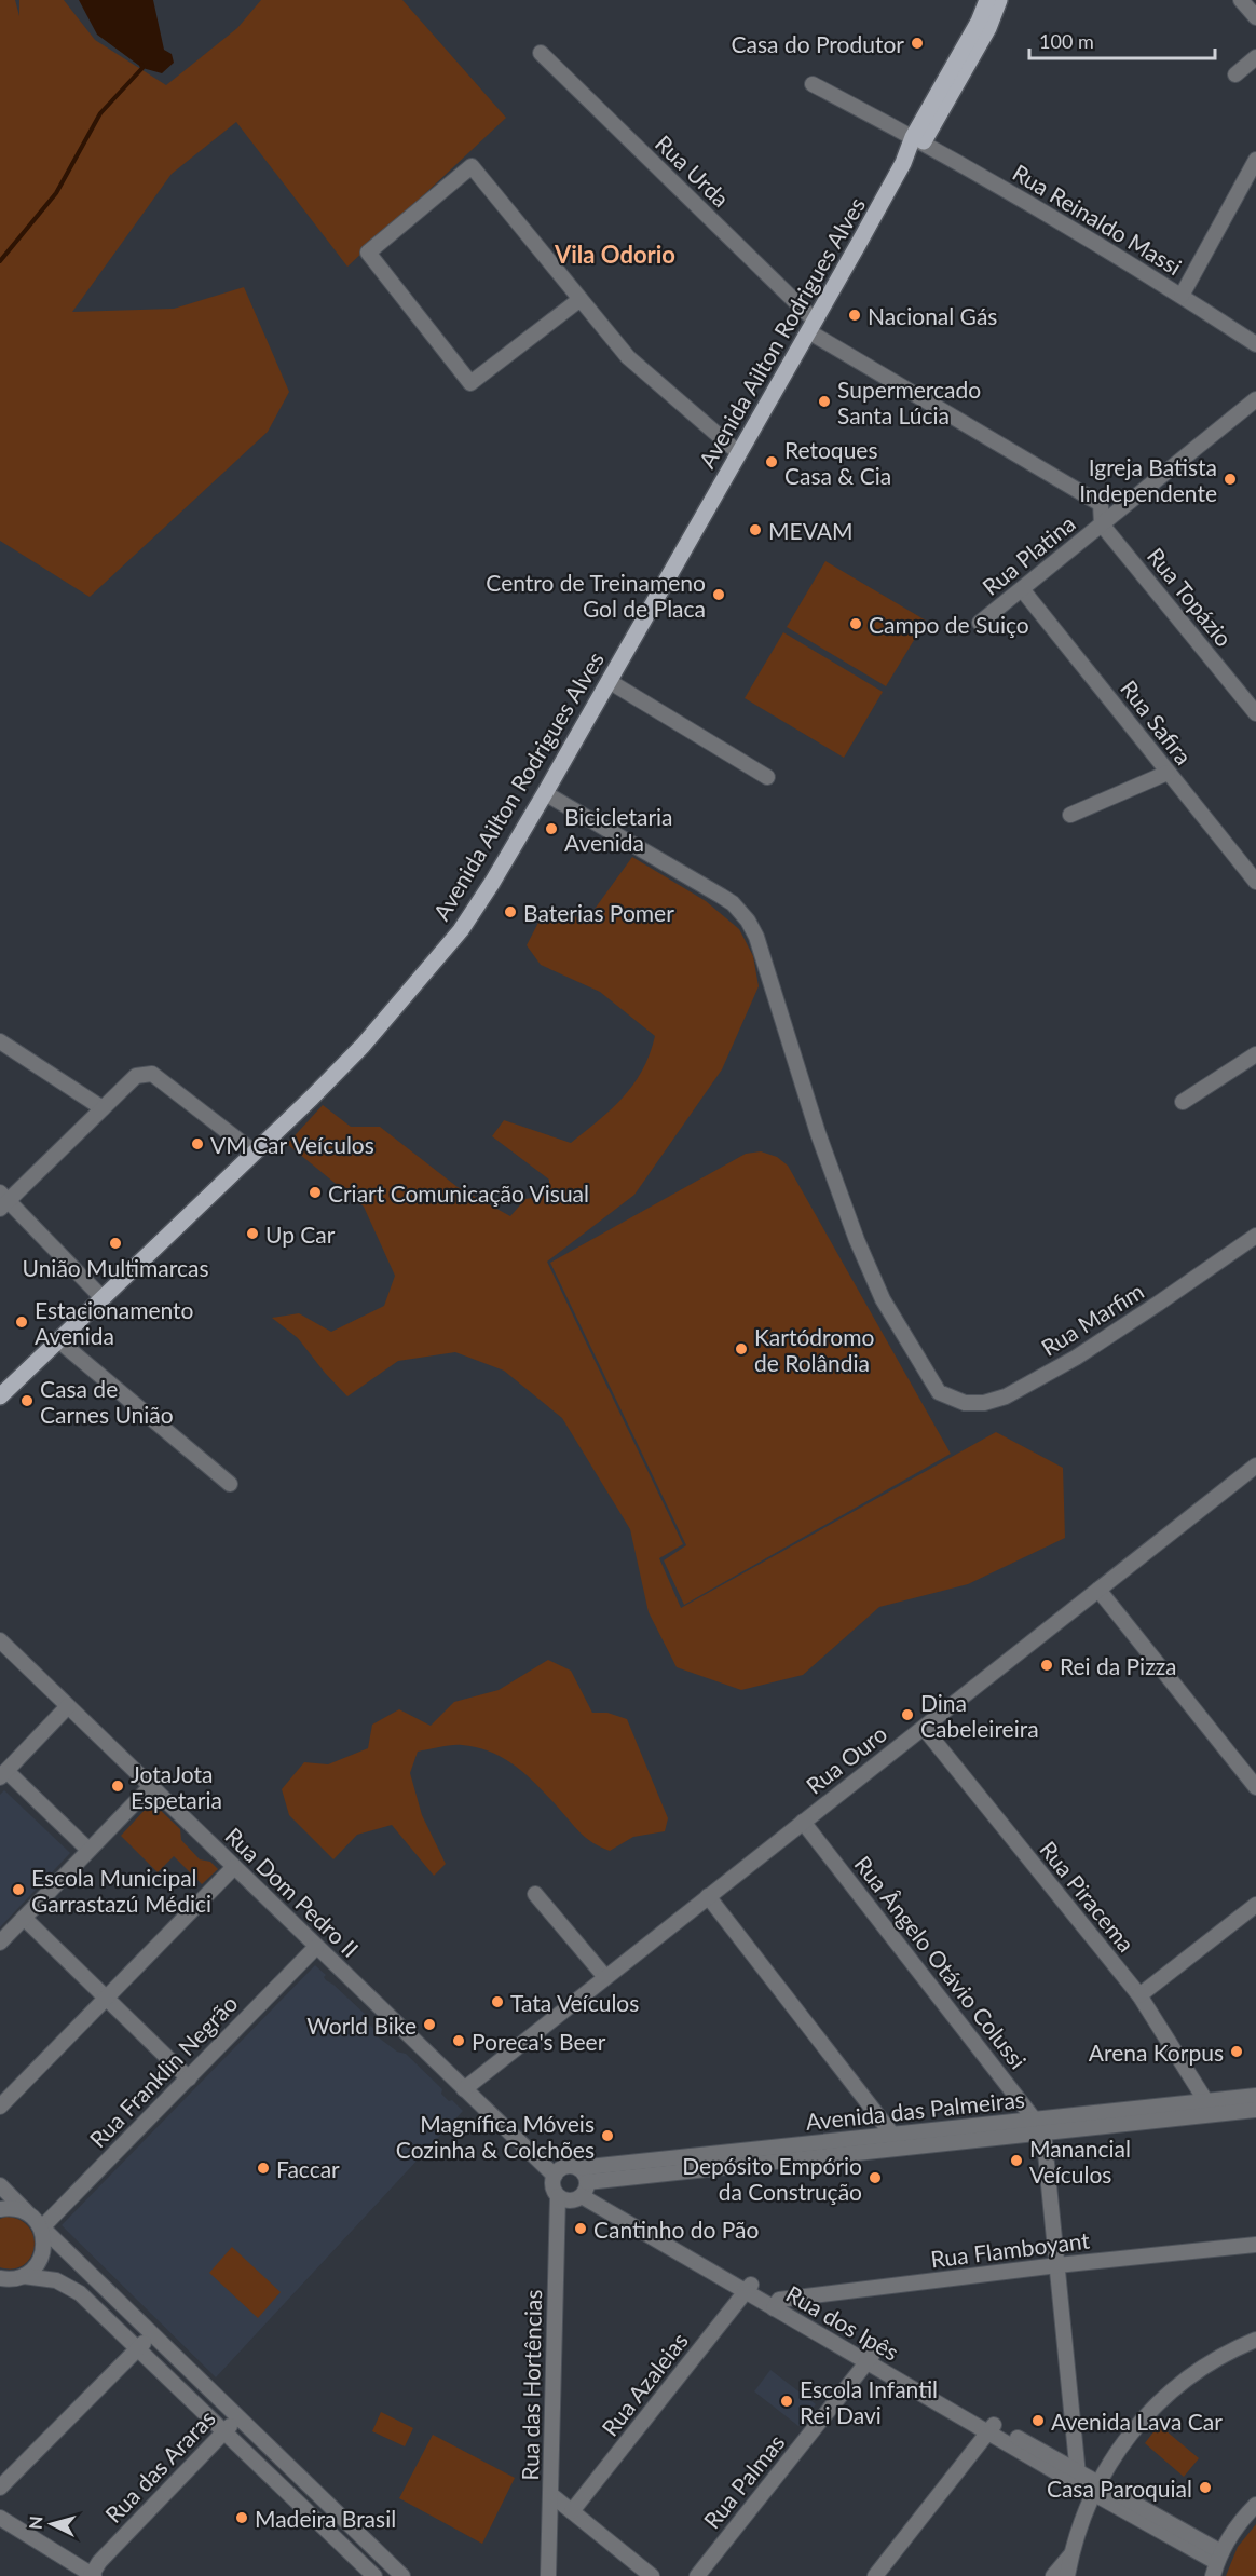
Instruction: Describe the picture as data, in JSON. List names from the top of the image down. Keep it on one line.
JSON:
{"streets":{"main road":["Avenida Ailton Rodrigues Alves"],"street":["Rua Urda","Rua Reinaldo Massi","Rua Platina","Rua Topázio","Rua Safira","Rua Marfim","Rua Ouro","Rua Dom Pedro II","Rua Piracema","Rua Ângelo Otávio Colussi","Rua Franklin Negrão","Avenida das Palmeiras","Rua Flamboyant","Rua dos Ipês","Rua Azaleias","Rua das Hortências","Rua das Araras","Rua Palmas"]},"crossings":[["Rua Urda","Avenida Ailton Rodrigues Alves"],["Rua Reinaldo Massi","Avenida Ailton Rodrigues Alves"],["Avenida Ailton Rodrigues Alves","Rua Marfim"],["Rua Platina","Rua Topázio"],["Rua Platina","Rua Safira"],["Rua Ouro","Rua Dom Pedro II"],["Rua Ouro","Rua Piracema"],["Rua Ouro","Rua Ângelo Otávio Colussi"],["Rua Dom Pedro II","Rua Franklin Negrão"],["Rua Dom Pedro II","Avenida das Palmeiras"],["Rua Dom Pedro II","Rua dos Ipês"],["Rua Dom Pedro II","Rua das Hortências"],["Rua Piracema","Avenida das Palmeiras"],["Rua Ângelo Otávio Colussi","Avenida das Palmeiras"],["Avenida das Palmeiras","Rua dos Ipês"],["Avenida das Palmeiras","Rua das Hortências"],["Rua Flamboyant","Rua dos Ipês"],["Rua dos Ipês","Rua Azaleias"],["Rua dos Ipês","Rua das Hortências"],["Rua dos Ipês","Rua Palmas"]],"districts":["Vila Odorio"],"places":["Casa do Produtor","Nacional Gás","Supermercado Santa Lúcia","Retoques Casa & Cia","Igreja Batista Independente","MEVAM","Centro de Treinameno Gol de Placa","Campo de Suiço","Bicicletaria Avenida","Baterias Pomer","VM Car Veículos","Criart Comunicação Visual","Up Car","União Multimarcas","Estacionamento Avenida","Kartódromo de Rolândia","Casa de Carnes União","Rei da Pizza","Dina Cabeleireira","JotaJota Espetaria","Escola Municipal Garrastazú Médici","Tata Veículos","World Bike","Poreca's Beer","Arena Korpus","Magnífica Móveis Cozinha & Colchões","Manancial Veículos","Faccar","Depósito Empório da Construção","Cantinho do Pão","Escola Infantil Rei Davi","Avenida Lava Car","Casa Paroquial","Madeira Brasil"],"scale_bar":"100 m","north":"left"}
